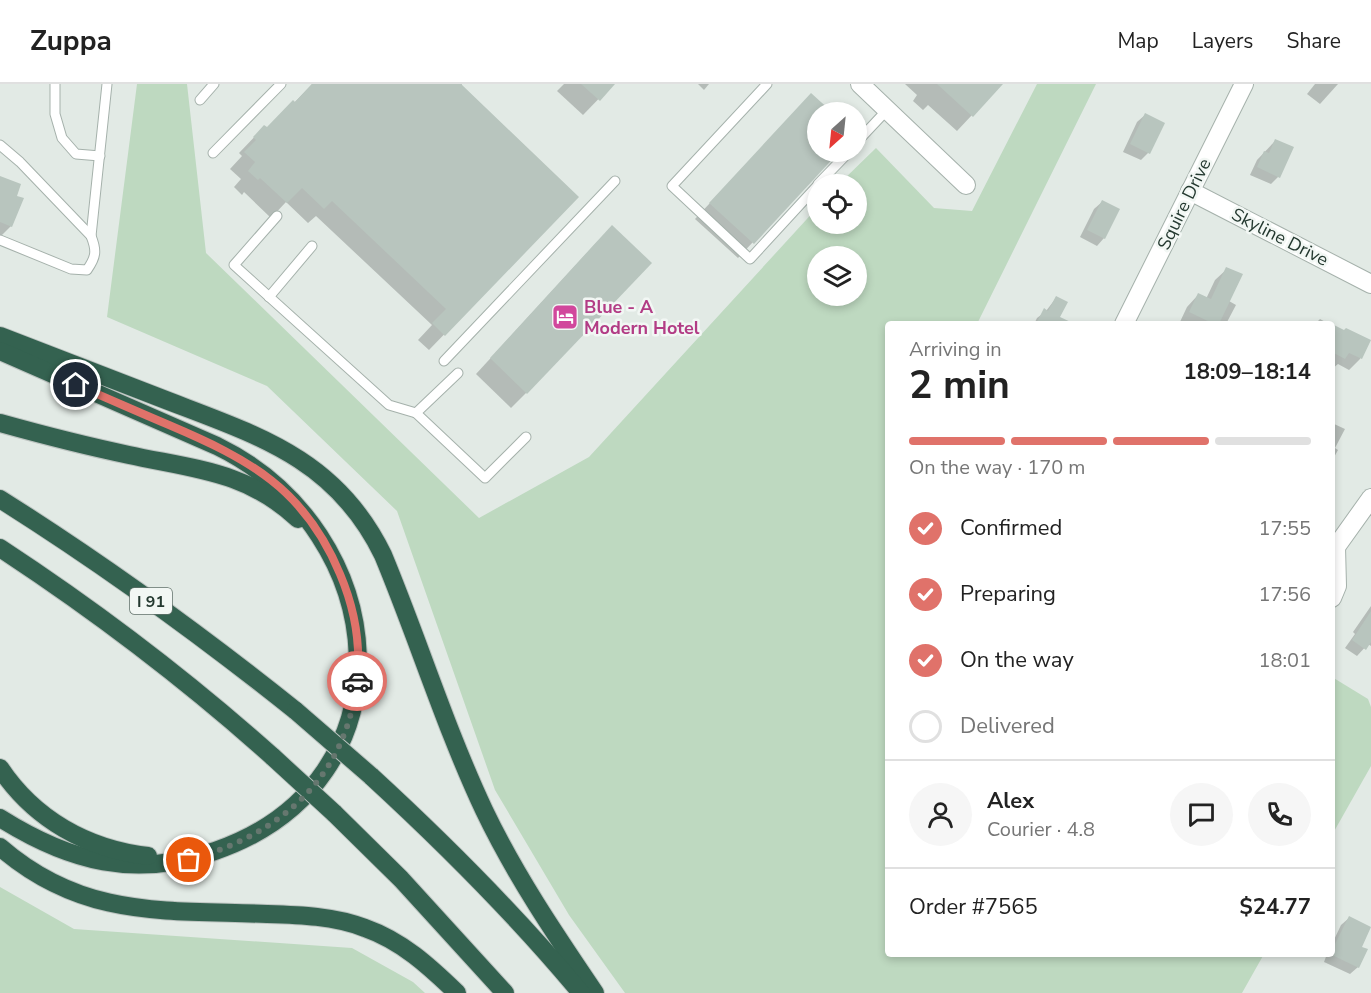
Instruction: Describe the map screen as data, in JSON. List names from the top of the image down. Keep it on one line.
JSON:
{"streets":{"highway":["I 91"],"street":["Squire Drive","Skyline Drive"]},"crossings":[["Squire Drive","Skyline Drive"]],"places":{"hotel":["Blue - A Modern Hotel"]},"north":"bottom left","page":{"header":"Zuppa","nav":["Map","Layers","Share"],"heading":["2 min","Arriving in","18:09–18:14"],"panel":["Alex","Courier · 4.8","Order #7565","$24.77"],"bar":"On the way · 170 m","list":[["Confirmed","17:55"],["Preparing","17:56"],["On the way","18:01"],"Delivered"]}}
